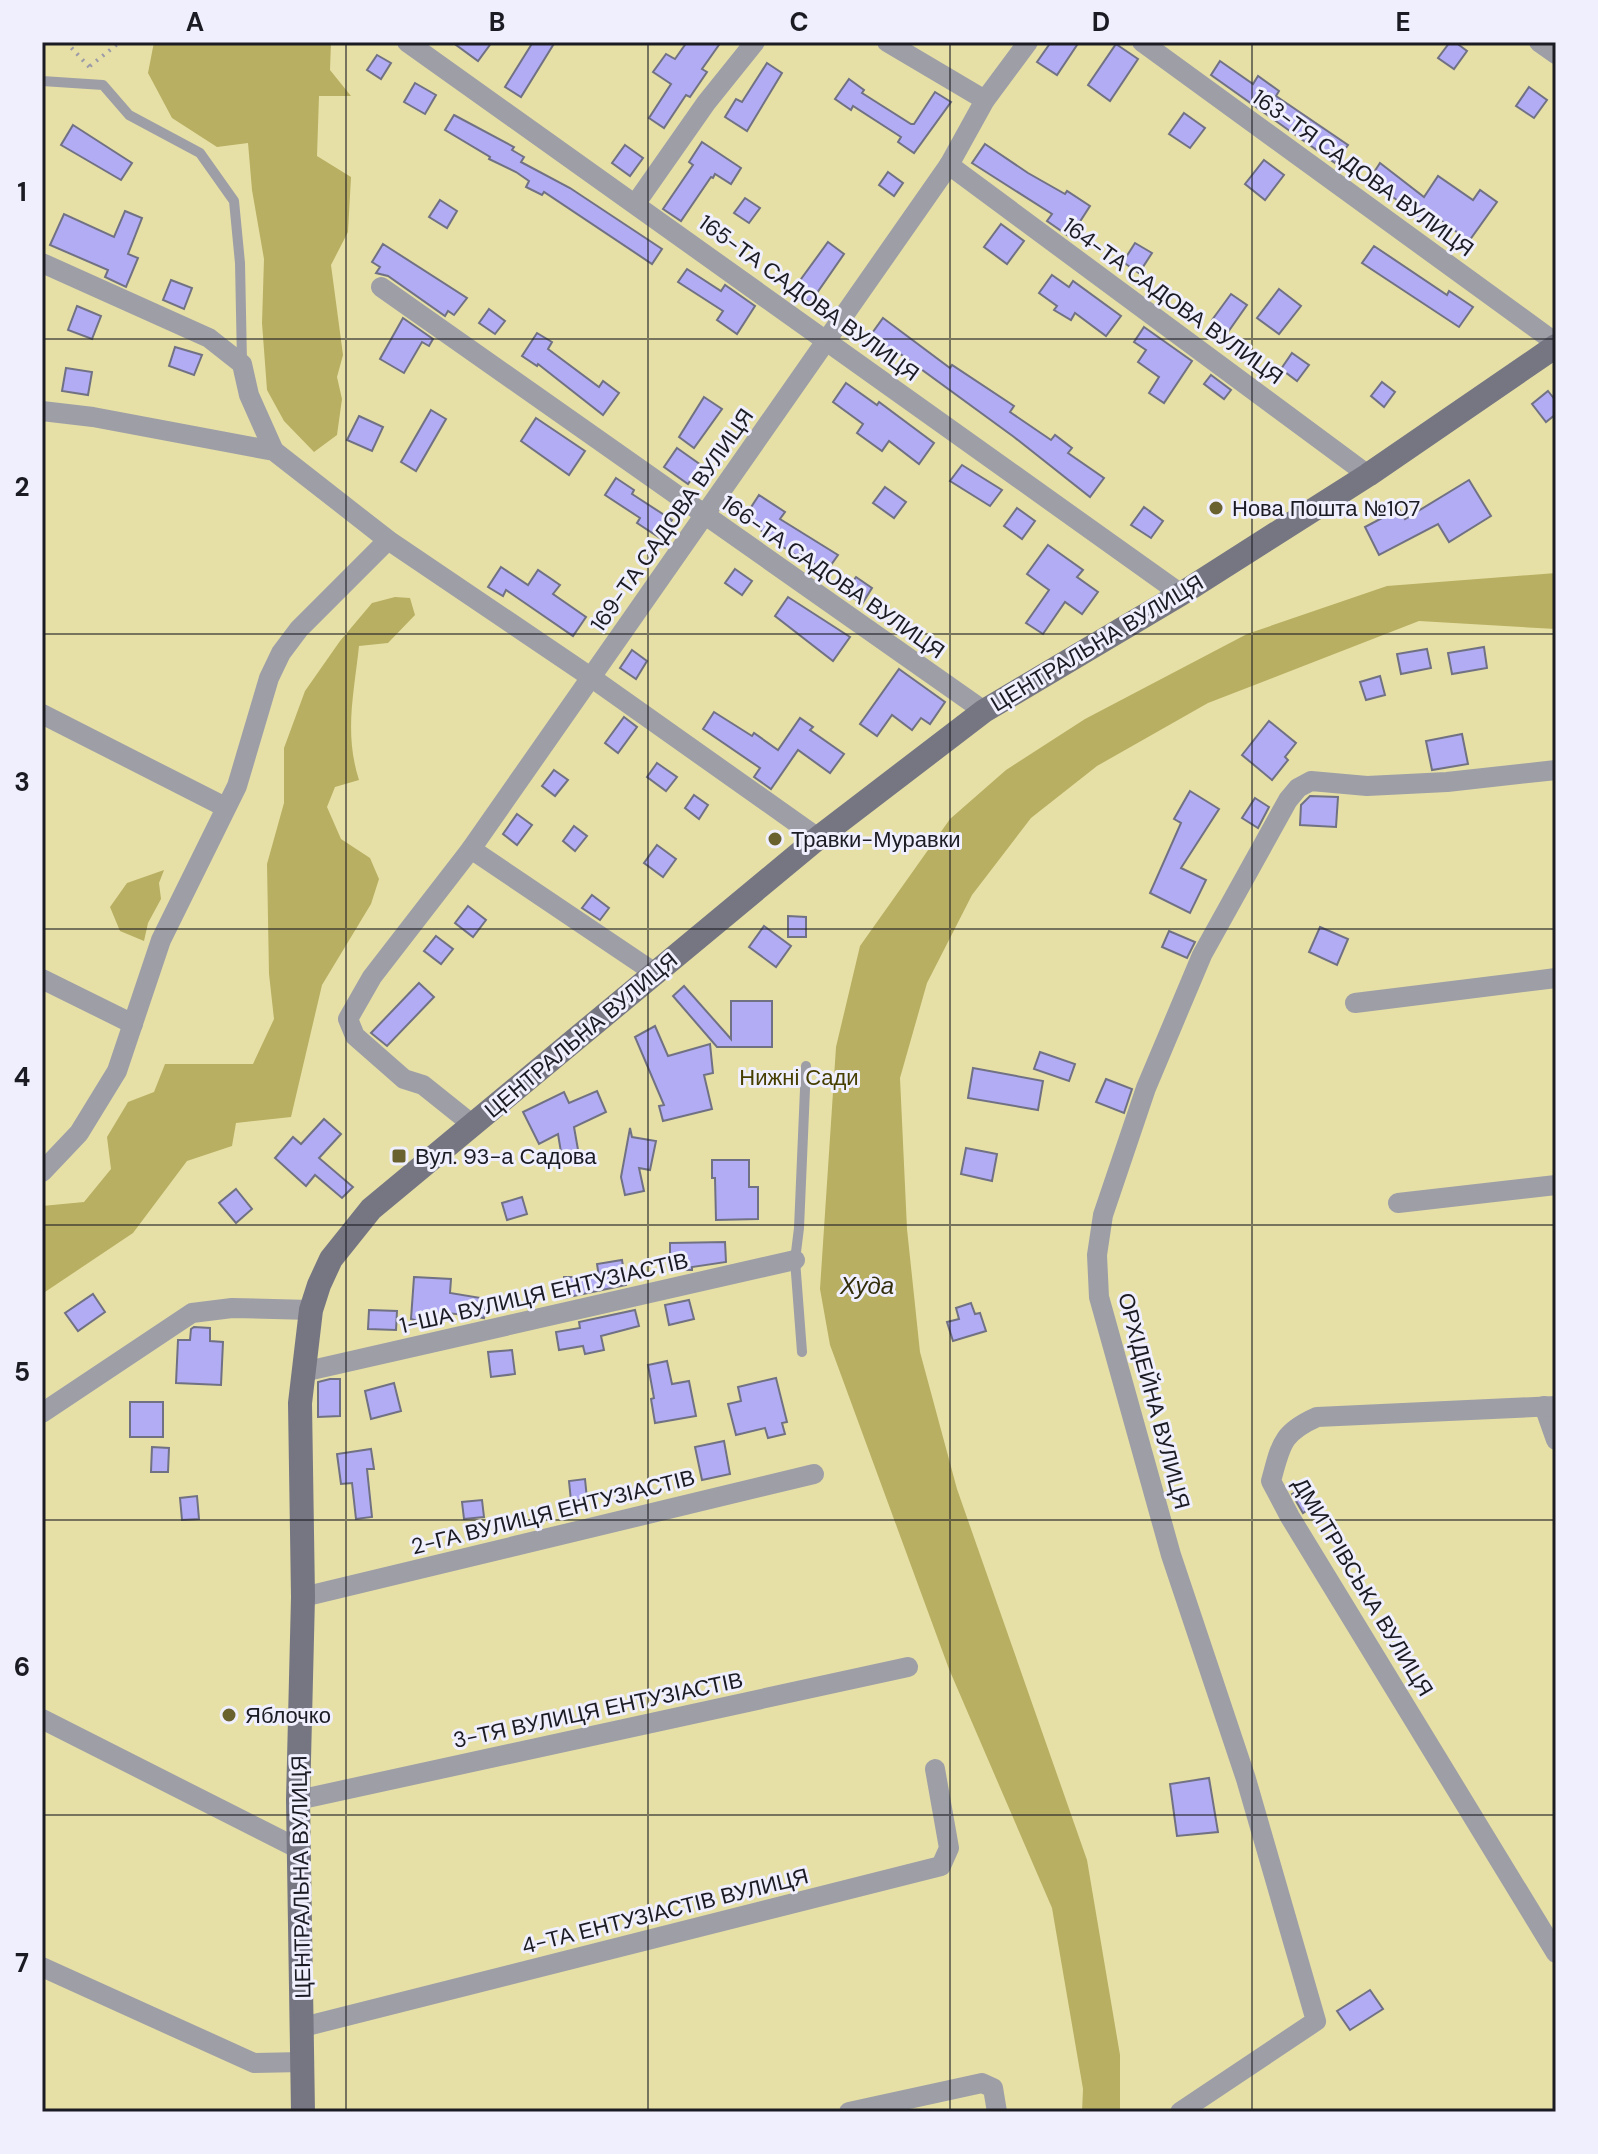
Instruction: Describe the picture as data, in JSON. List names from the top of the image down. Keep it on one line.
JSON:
{"streets":{"street":["163-ТЯ САДОВА ВУЛИЦЯ","165-ТА САДОВА ВУЛИЦЯ","164-ТА САДОВА ВУЛИЦЯ","169-ТА САДОВА ВУЛИЦЯ","166-ТА САДОВА ВУЛИЦЯ","ЦЕНТРАЛЬНА ВУЛИЦЯ","1-ША ВУЛИЦЯ ЕНТУЗІАСТІВ","ОРХІДЕЙНА ВУЛИЦЯ","2-ГА ВУЛИЦЯ ЕНТУЗІАСТІВ","ДМИТРІВСЬКА ВУЛИЦЯ","3-ТЯ ВУЛИЦЯ ЕНТУЗІАСТІВ","4-ТА ЕНТУЗІАСТІВ ВУЛИЦЯ"]},"crossings":[["163-ТЯ САДОВА ВУЛИЦЯ","ЦЕНТРАЛЬНА ВУЛИЦЯ"],["165-ТА САДОВА ВУЛИЦЯ","169-ТА САДОВА ВУЛИЦЯ"],["165-ТА САДОВА ВУЛИЦЯ","ЦЕНТРАЛЬНА ВУЛИЦЯ"],["164-ТА САДОВА ВУЛИЦЯ","169-ТА САДОВА ВУЛИЦЯ"],["164-ТА САДОВА ВУЛИЦЯ","ЦЕНТРАЛЬНА ВУЛИЦЯ"],["169-ТА САДОВА ВУЛИЦЯ","166-ТА САДОВА ВУЛИЦЯ"],["169-ТА САДОВА ВУЛИЦЯ","ЦЕНТРАЛЬНА ВУЛИЦЯ"],["166-ТА САДОВА ВУЛИЦЯ","ЦЕНТРАЛЬНА ВУЛИЦЯ"],["ЦЕНТРАЛЬНА ВУЛИЦЯ","1-ША ВУЛИЦЯ ЕНТУЗІАСТІВ"],["ЦЕНТРАЛЬНА ВУЛИЦЯ","2-ГА ВУЛИЦЯ ЕНТУЗІАСТІВ"],["ЦЕНТРАЛЬНА ВУЛИЦЯ","3-ТЯ ВУЛИЦЯ ЕНТУЗІАСТІВ"],["ЦЕНТРАЛЬНА ВУЛИЦЯ","4-ТА ЕНТУЗІАСТІВ ВУЛИЦЯ"]],"water":["Худа"],"parks":["Нижні Сади"],"places":{"other":["Нова Пошта №107","Травки-Муравки","Яблочко"],"transit":["Вул. 93-а Садова"]},"grid":{"columns":["A","B","C","D","E"],"rows":["1","2","3","4","5","6","7"]}}
